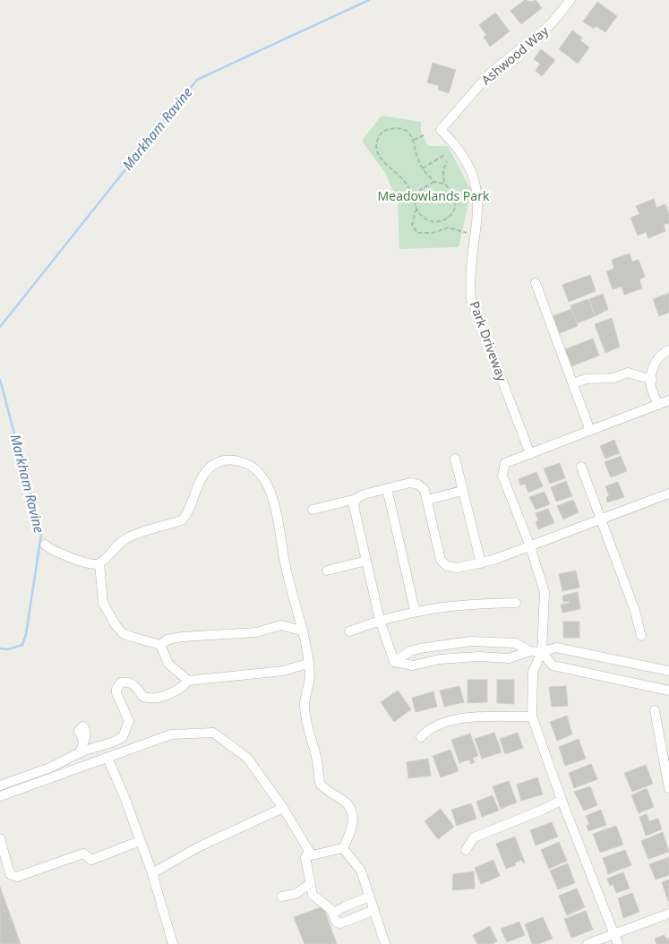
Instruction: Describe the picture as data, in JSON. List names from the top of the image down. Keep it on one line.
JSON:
{"streets":{"street":["Ashwood Way","Park Driveway"]},"crossings":[["Ashwood Way","Park Driveway"]],"water":["Markham Ravine"],"parks":["Meadowlands Park"]}
